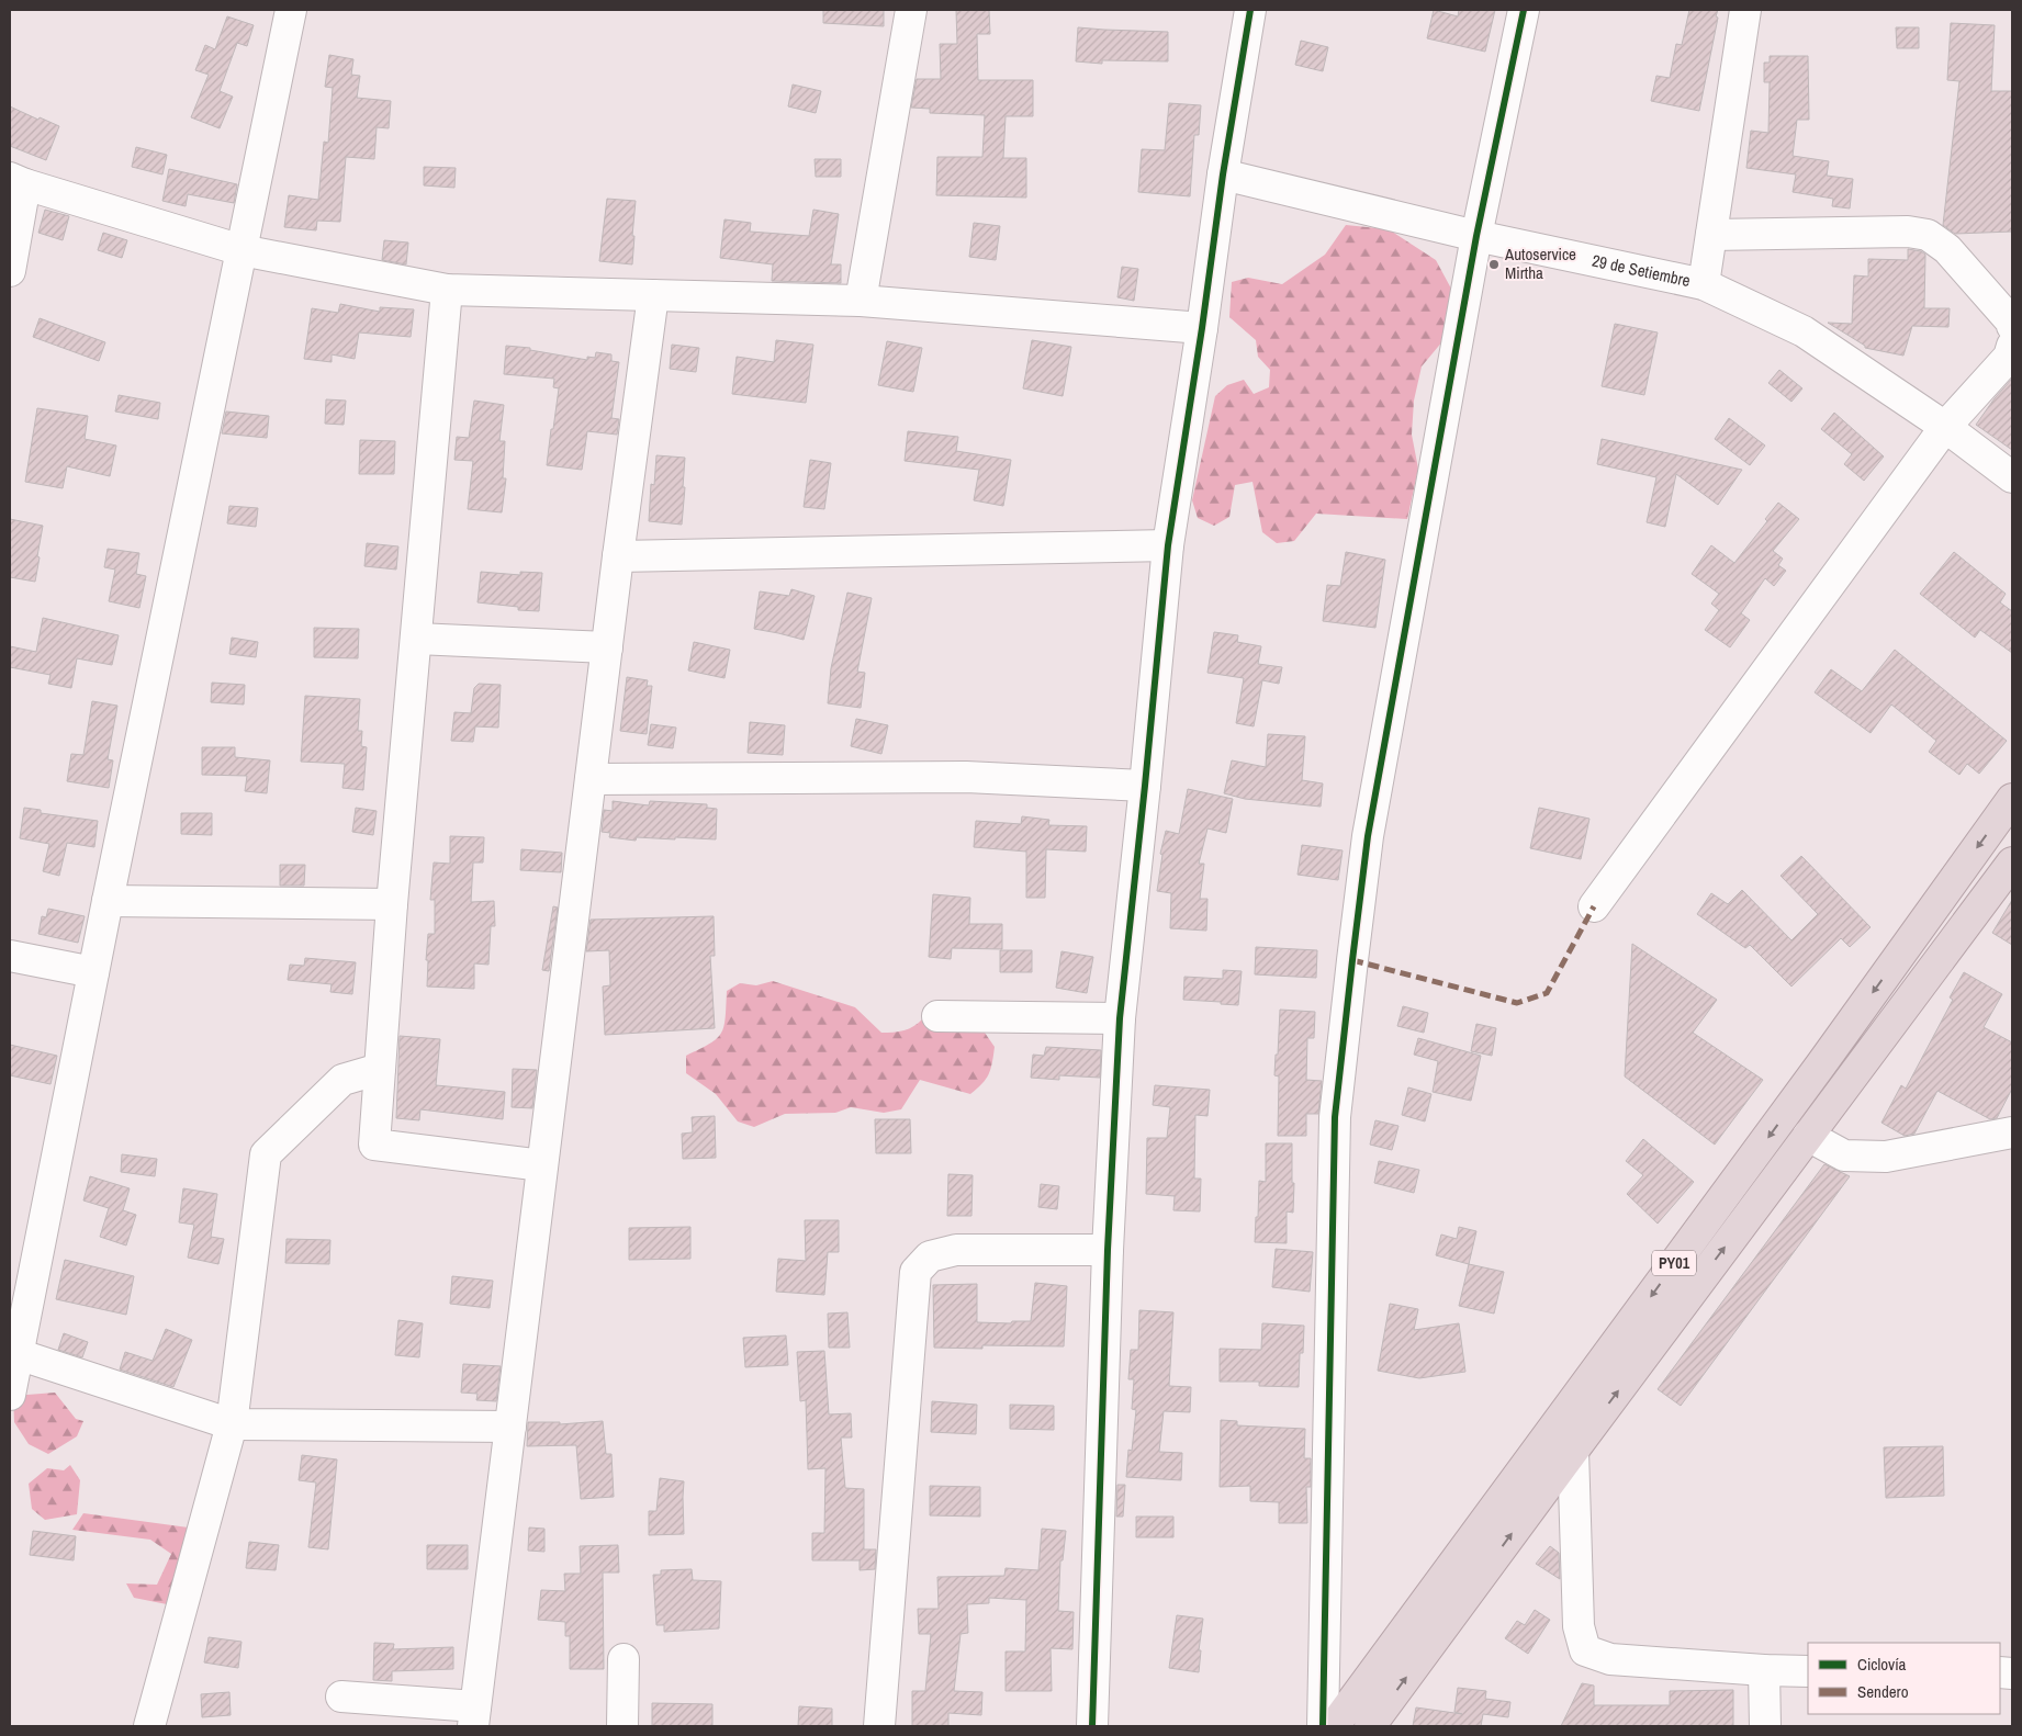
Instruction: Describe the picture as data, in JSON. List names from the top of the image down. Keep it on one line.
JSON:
{"streets":{"highway":["PY01"],"street":["29 de Setiembre"]},"places":["Autoservice Mirtha"],"legend":["Ciclovía","Sendero"]}
